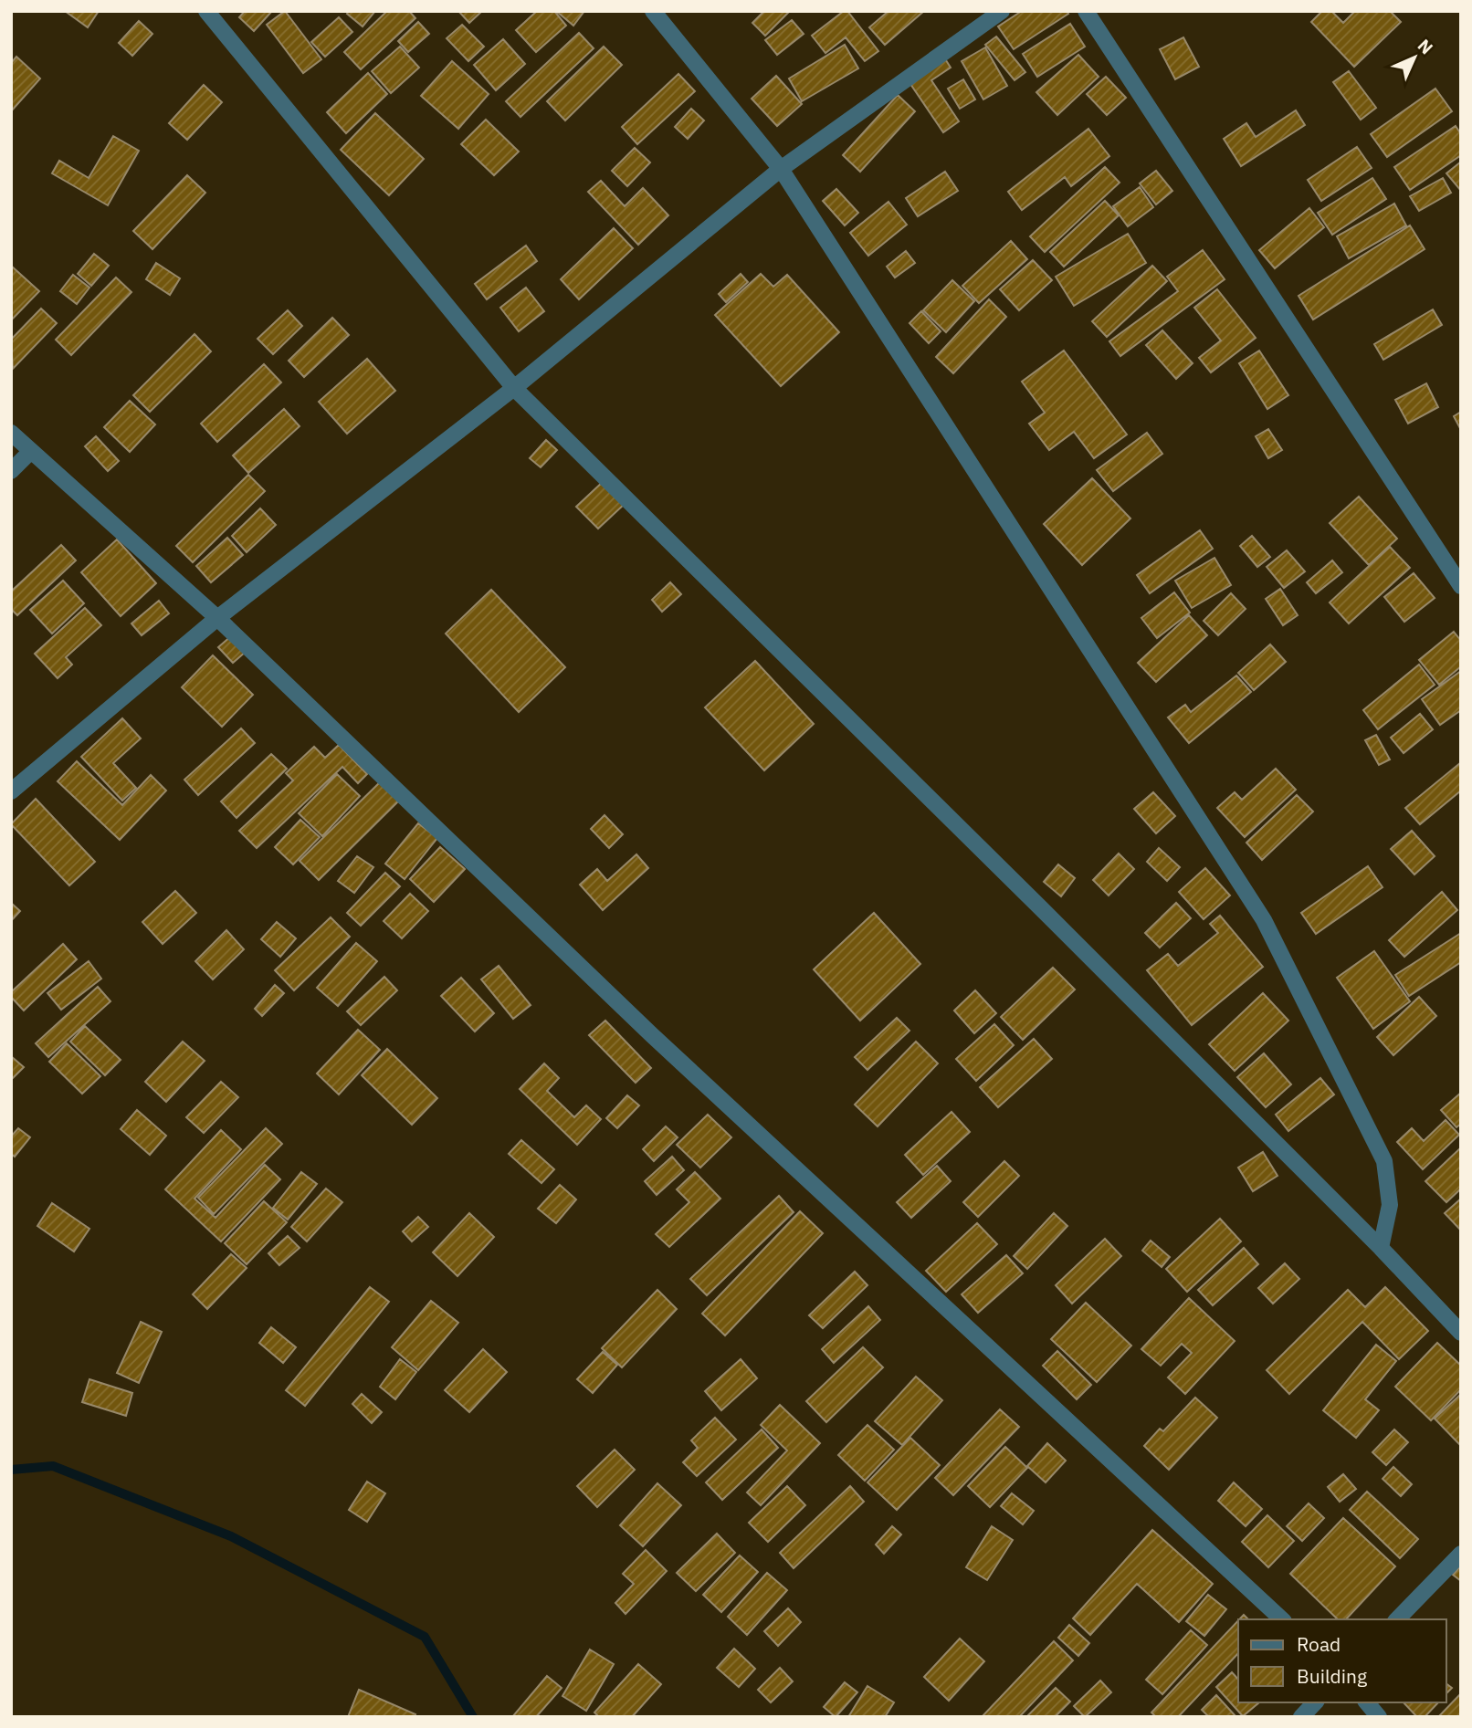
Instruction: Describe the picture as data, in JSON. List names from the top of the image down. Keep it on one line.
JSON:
{"legend":["Road","Building"],"north":"top right"}
